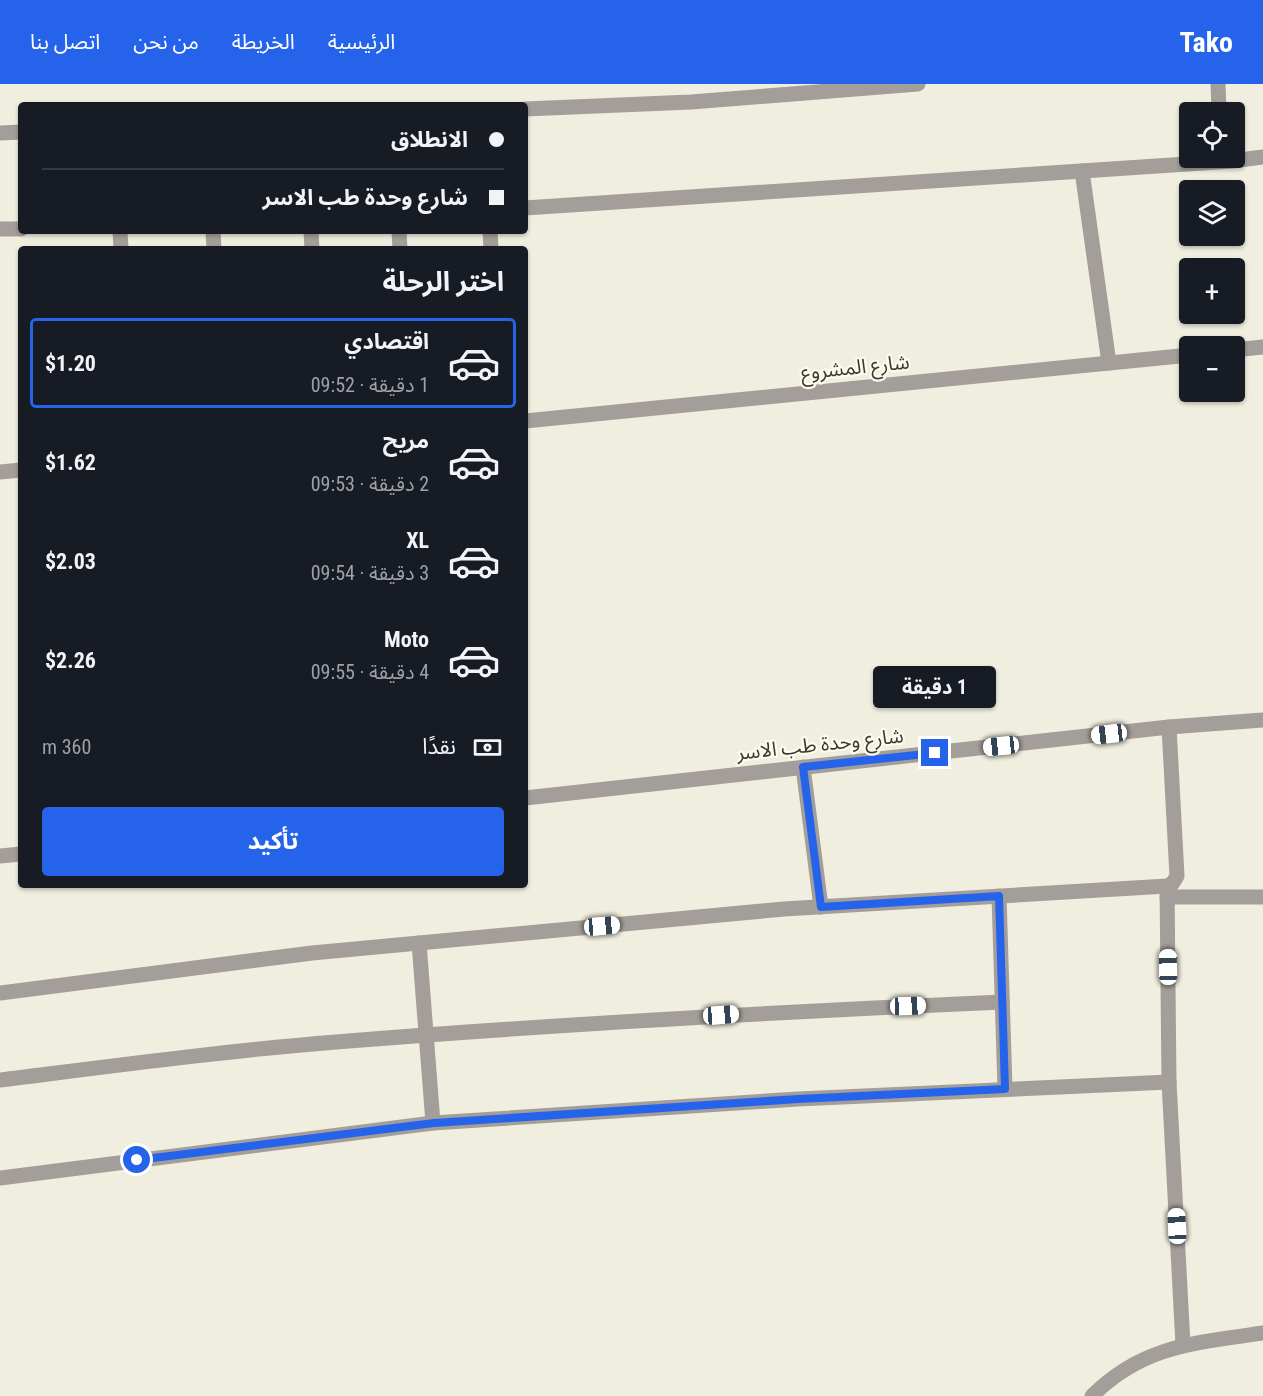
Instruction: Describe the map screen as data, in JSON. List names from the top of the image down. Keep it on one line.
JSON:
{"streets":{"street":["شارع المشروع","شارع وحدة طب الاسر"]},"page":{"header":"Tako","nav":["الرئيسية","الخريطة","من نحن","اتصل بنا"],"map_buttons":["+","−"],"banner":["الانطلاق","شارع وحدة طب الاسر"],"heading":"اختر الرحلة","list":[{"name":"اقتصادي","note":"1 دقيقة · 09:52","value":"$1.20"},{"name":"مريح","note":"2 دقيقة · 09:53","value":"$1.62"},{"name":"XL","note":"3 دقيقة · 09:54","value":"$2.03"},{"name":"Moto","note":"4 دقيقة · 09:55","value":"$2.26"}],"bubble":"1 دقيقة","pay":["نقدًا","360 m"],"buttons":"تأكيد"}}
